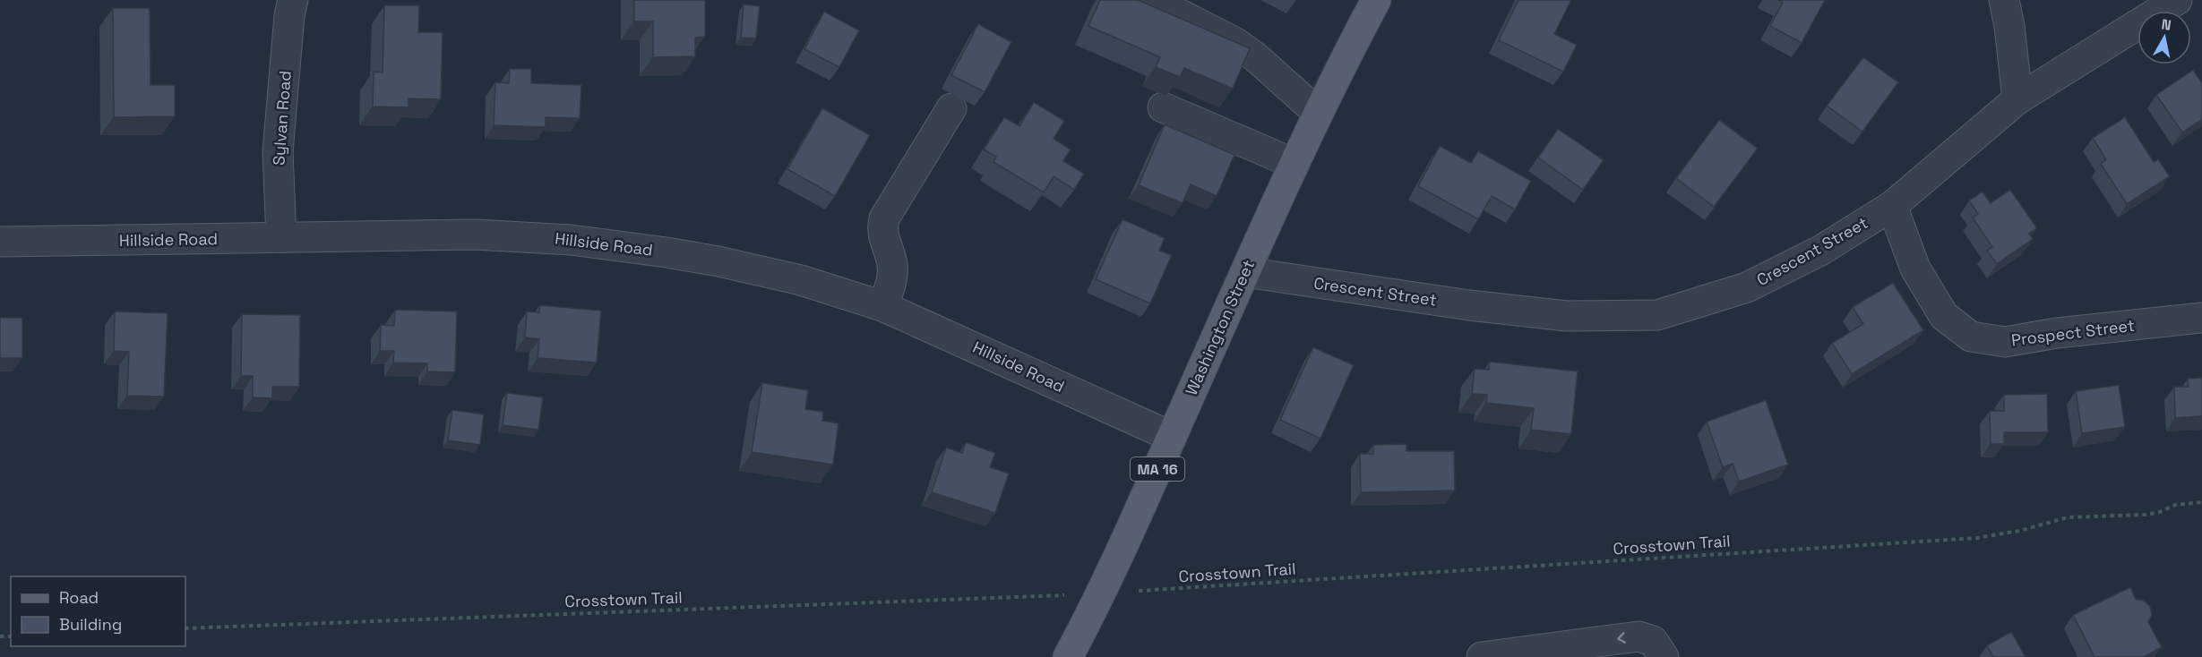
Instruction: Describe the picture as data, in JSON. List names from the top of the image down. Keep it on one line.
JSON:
{"streets":{"main road":["Washington Street","MA 16"],"street":["Sylvan Road","Hillside Road","Crescent Street","Prospect Street"],"path":["Crosstown Trail"]},"crossings":[["Sylvan Road","Hillside Road"],["Hillside Road","Washington Street"],["Crescent Street","Washington Street"],["Crescent Street","Prospect Street"]],"legend":["Road","Building"],"north":"top"}
